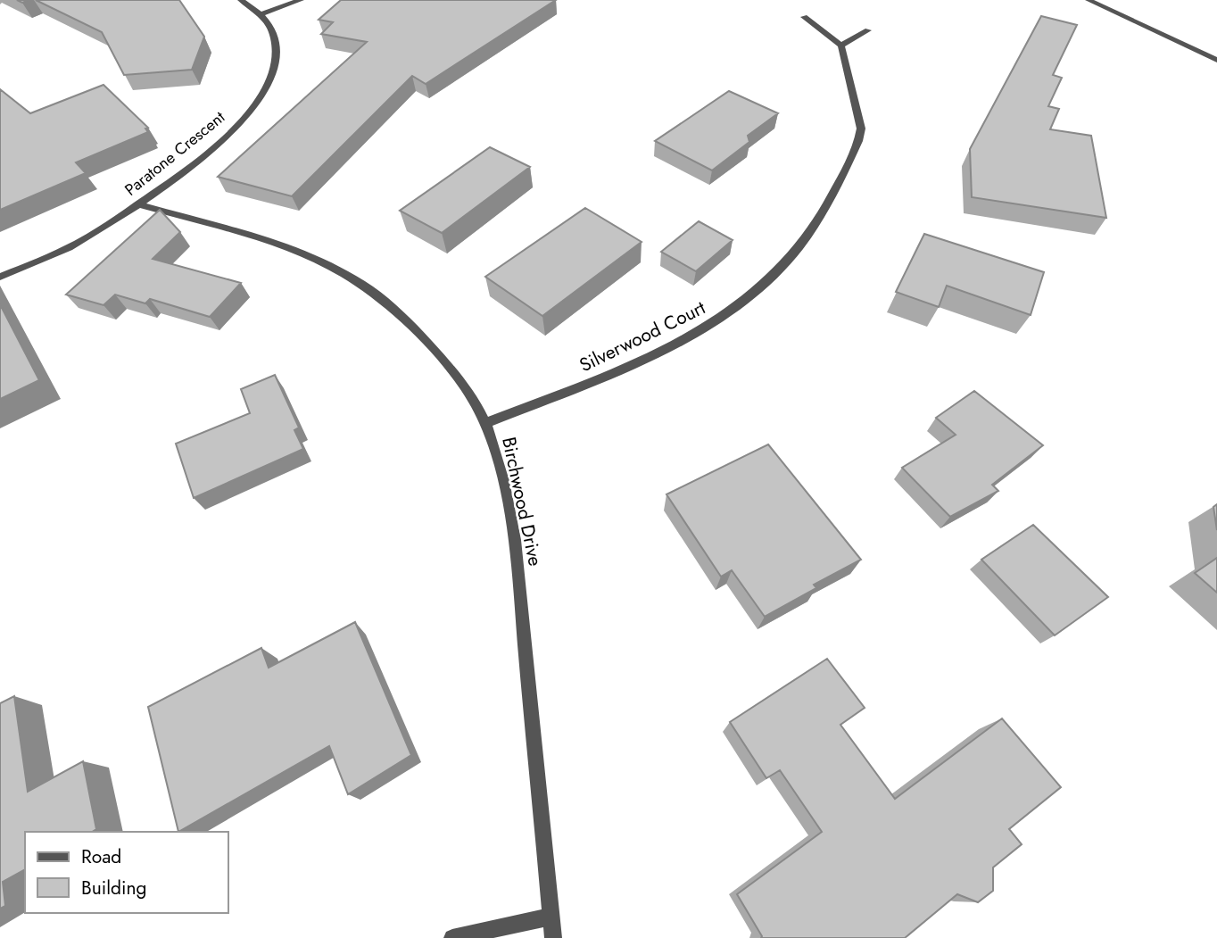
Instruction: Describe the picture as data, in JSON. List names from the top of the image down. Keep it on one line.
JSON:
{"streets":{"street":["Paratone Crescent","Silverwood Court","Birchwood Drive"]},"crossings":[["Paratone Crescent","Birchwood Drive"],["Silverwood Court","Birchwood Drive"]],"legend":["Road","Building"]}
